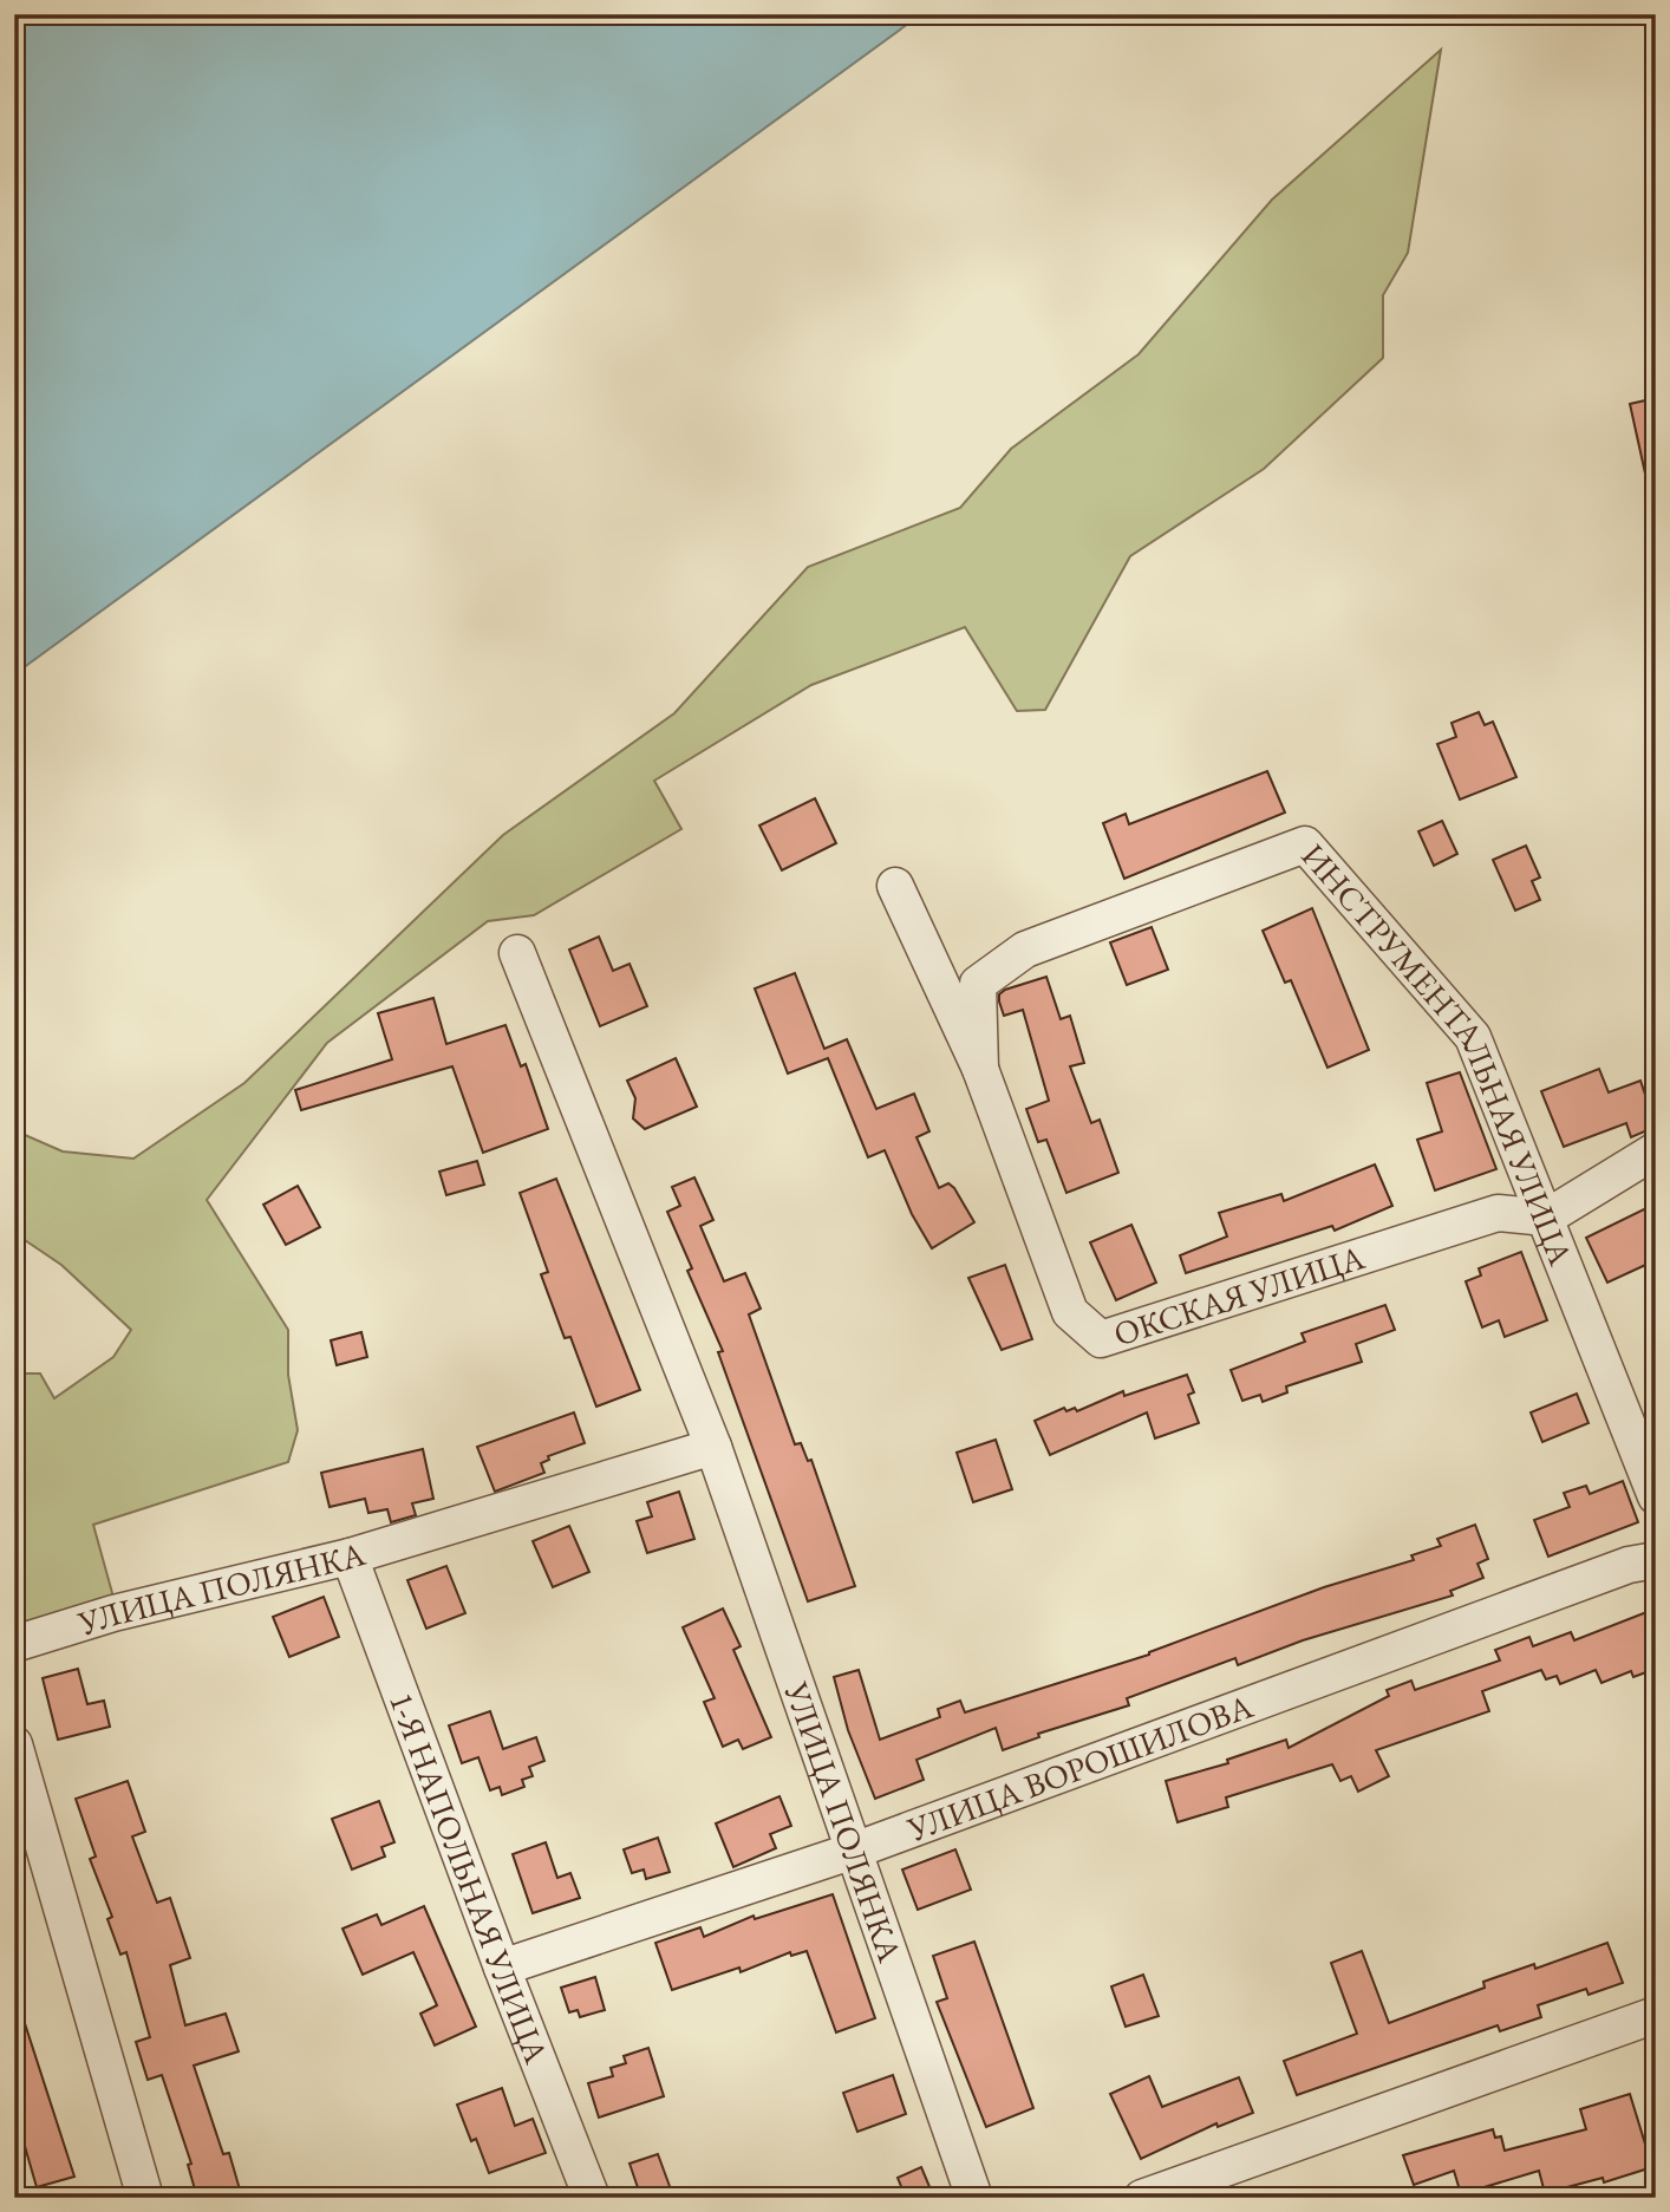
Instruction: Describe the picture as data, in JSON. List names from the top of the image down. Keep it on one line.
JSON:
{"streets":{"street":["ИНСТРУМЕНТАЛЬНАЯ УЛИЦА","ОКСКАЯ УЛИЦА","УЛИЦА ПОЛЯНКА","УЛИЦА ВОРОШИЛОВА","1-Я НАПОЛЬНАЯ УЛИЦА"]},"crossings":[["ИНСТРУМЕНТАЛЬНАЯ УЛИЦА","ОКСКАЯ УЛИЦА"],["УЛИЦА ПОЛЯНКА","УЛИЦА ВОРОШИЛОВА"],["УЛИЦА ПОЛЯНКА","1-Я НАПОЛЬНАЯ УЛИЦА"],["УЛИЦА ВОРОШИЛОВА","1-Я НАПОЛЬНАЯ УЛИЦА"]]}
